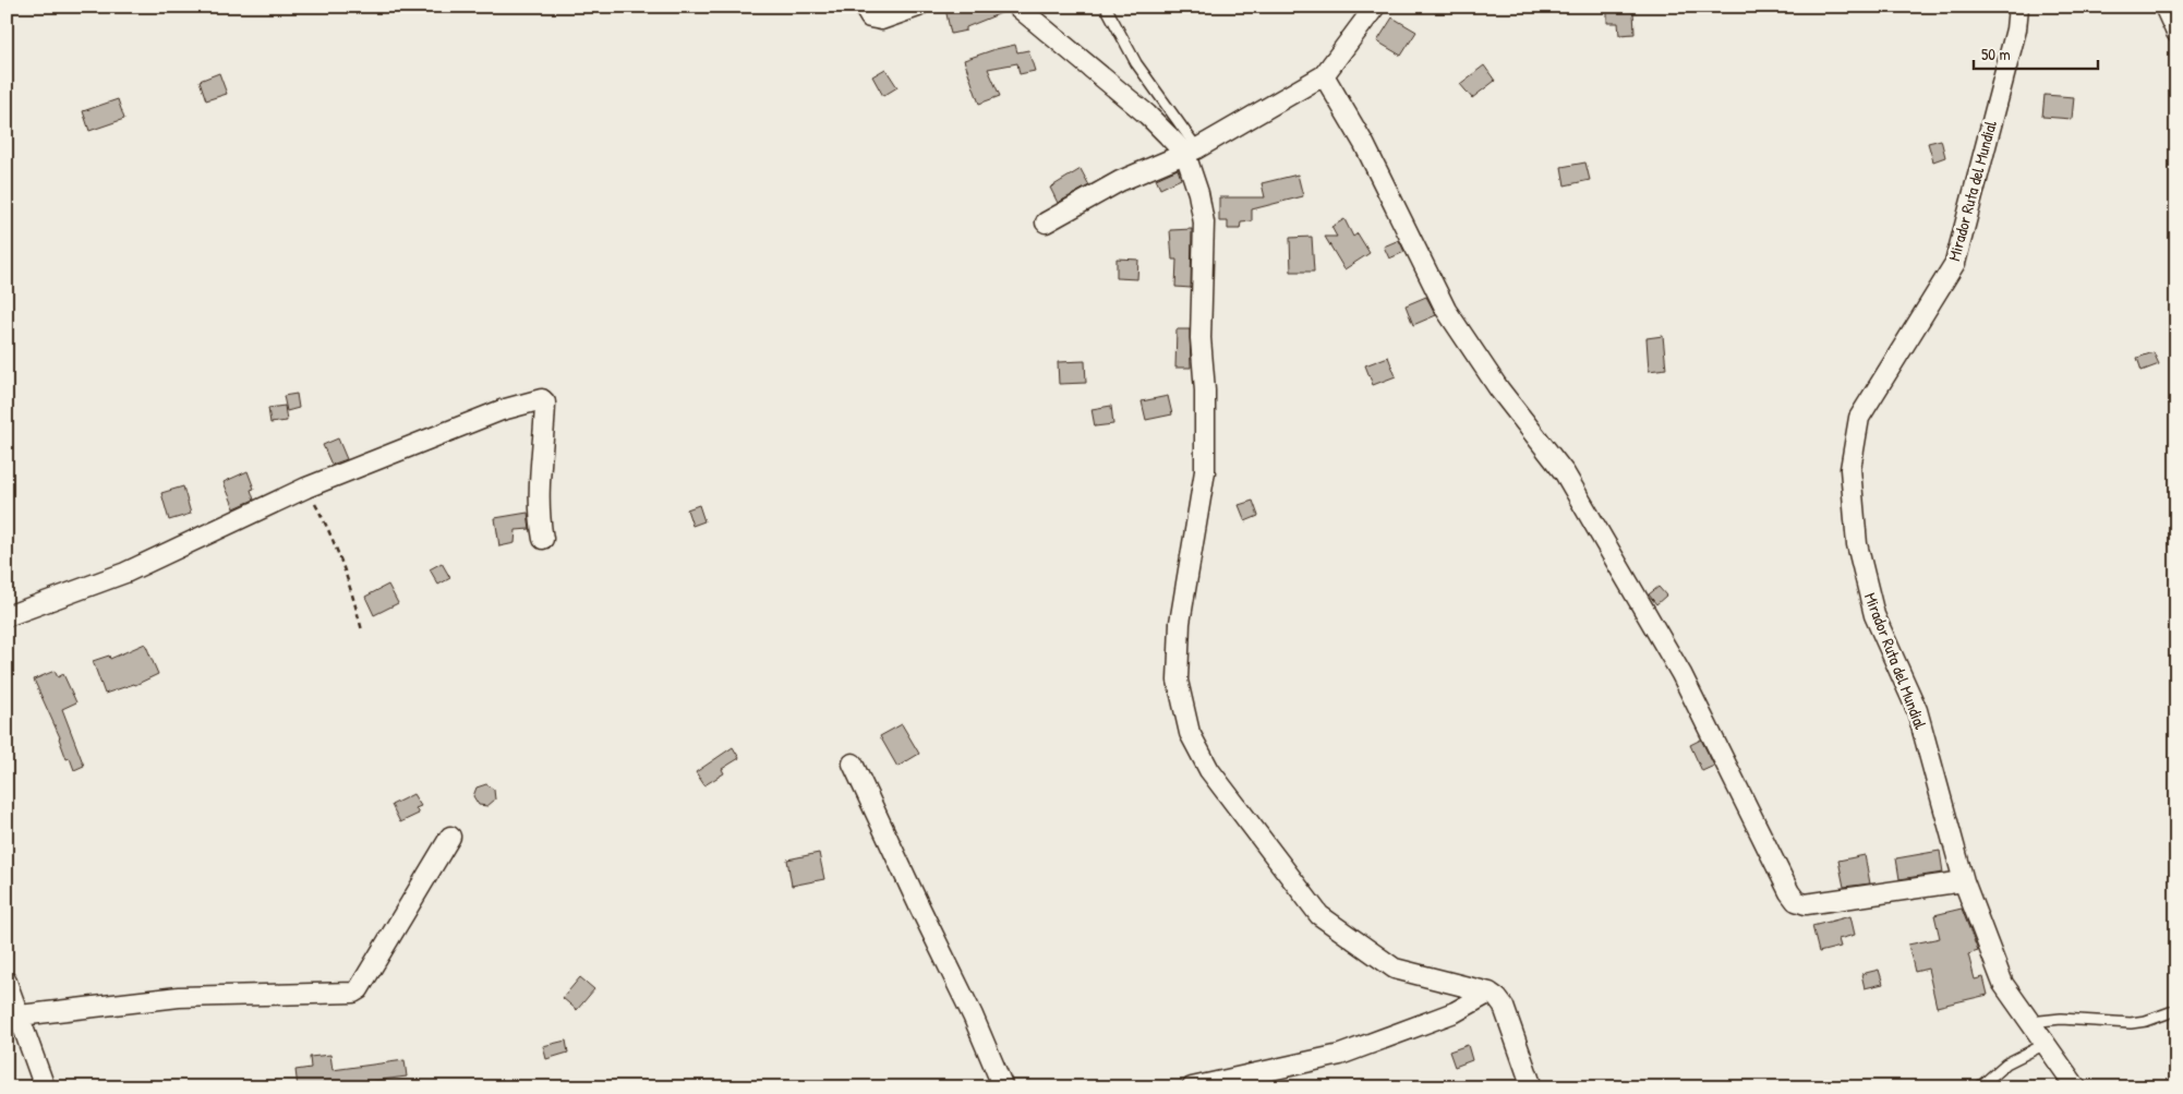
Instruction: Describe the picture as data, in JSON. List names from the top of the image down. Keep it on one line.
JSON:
{"streets":{"street":["Mirador Ruta del Mundial"]},"scale_bar":"50 m"}
